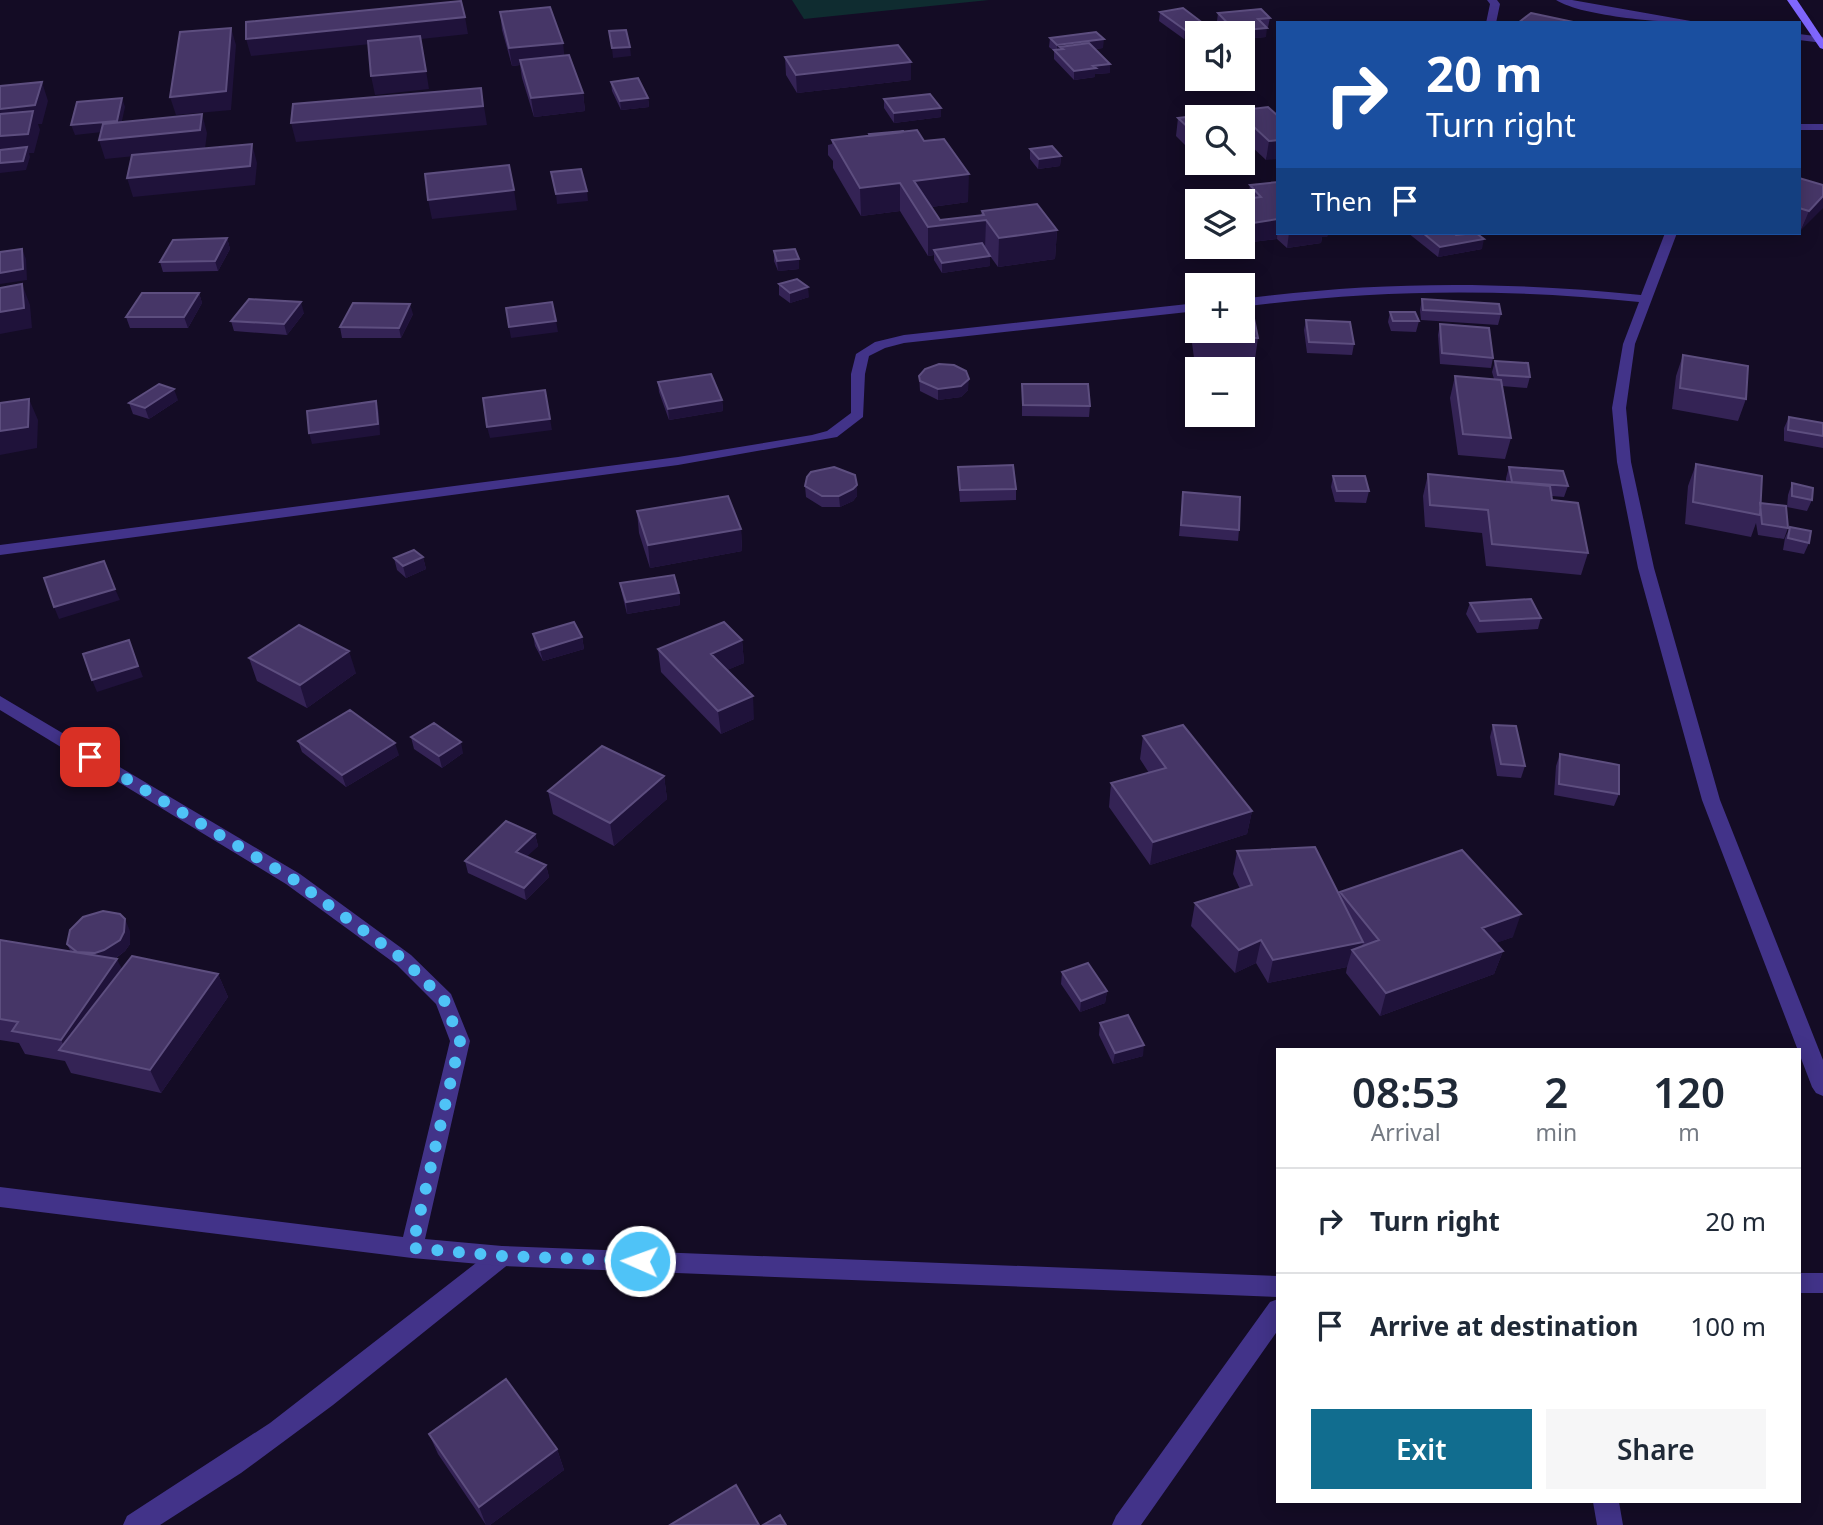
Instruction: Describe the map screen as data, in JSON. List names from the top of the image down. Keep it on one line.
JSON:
{"page":{"map_buttons":["+","−"],"turn":["20 m","Turn right"],"then":"Then","eta":["08:53","Arrival","2","min","120","m"],"list":[{"name":"Turn right","value":"20 m"},{"name":"Arrive at destination","value":"100 m"}],"buttons":["Exit","Share"]}}
